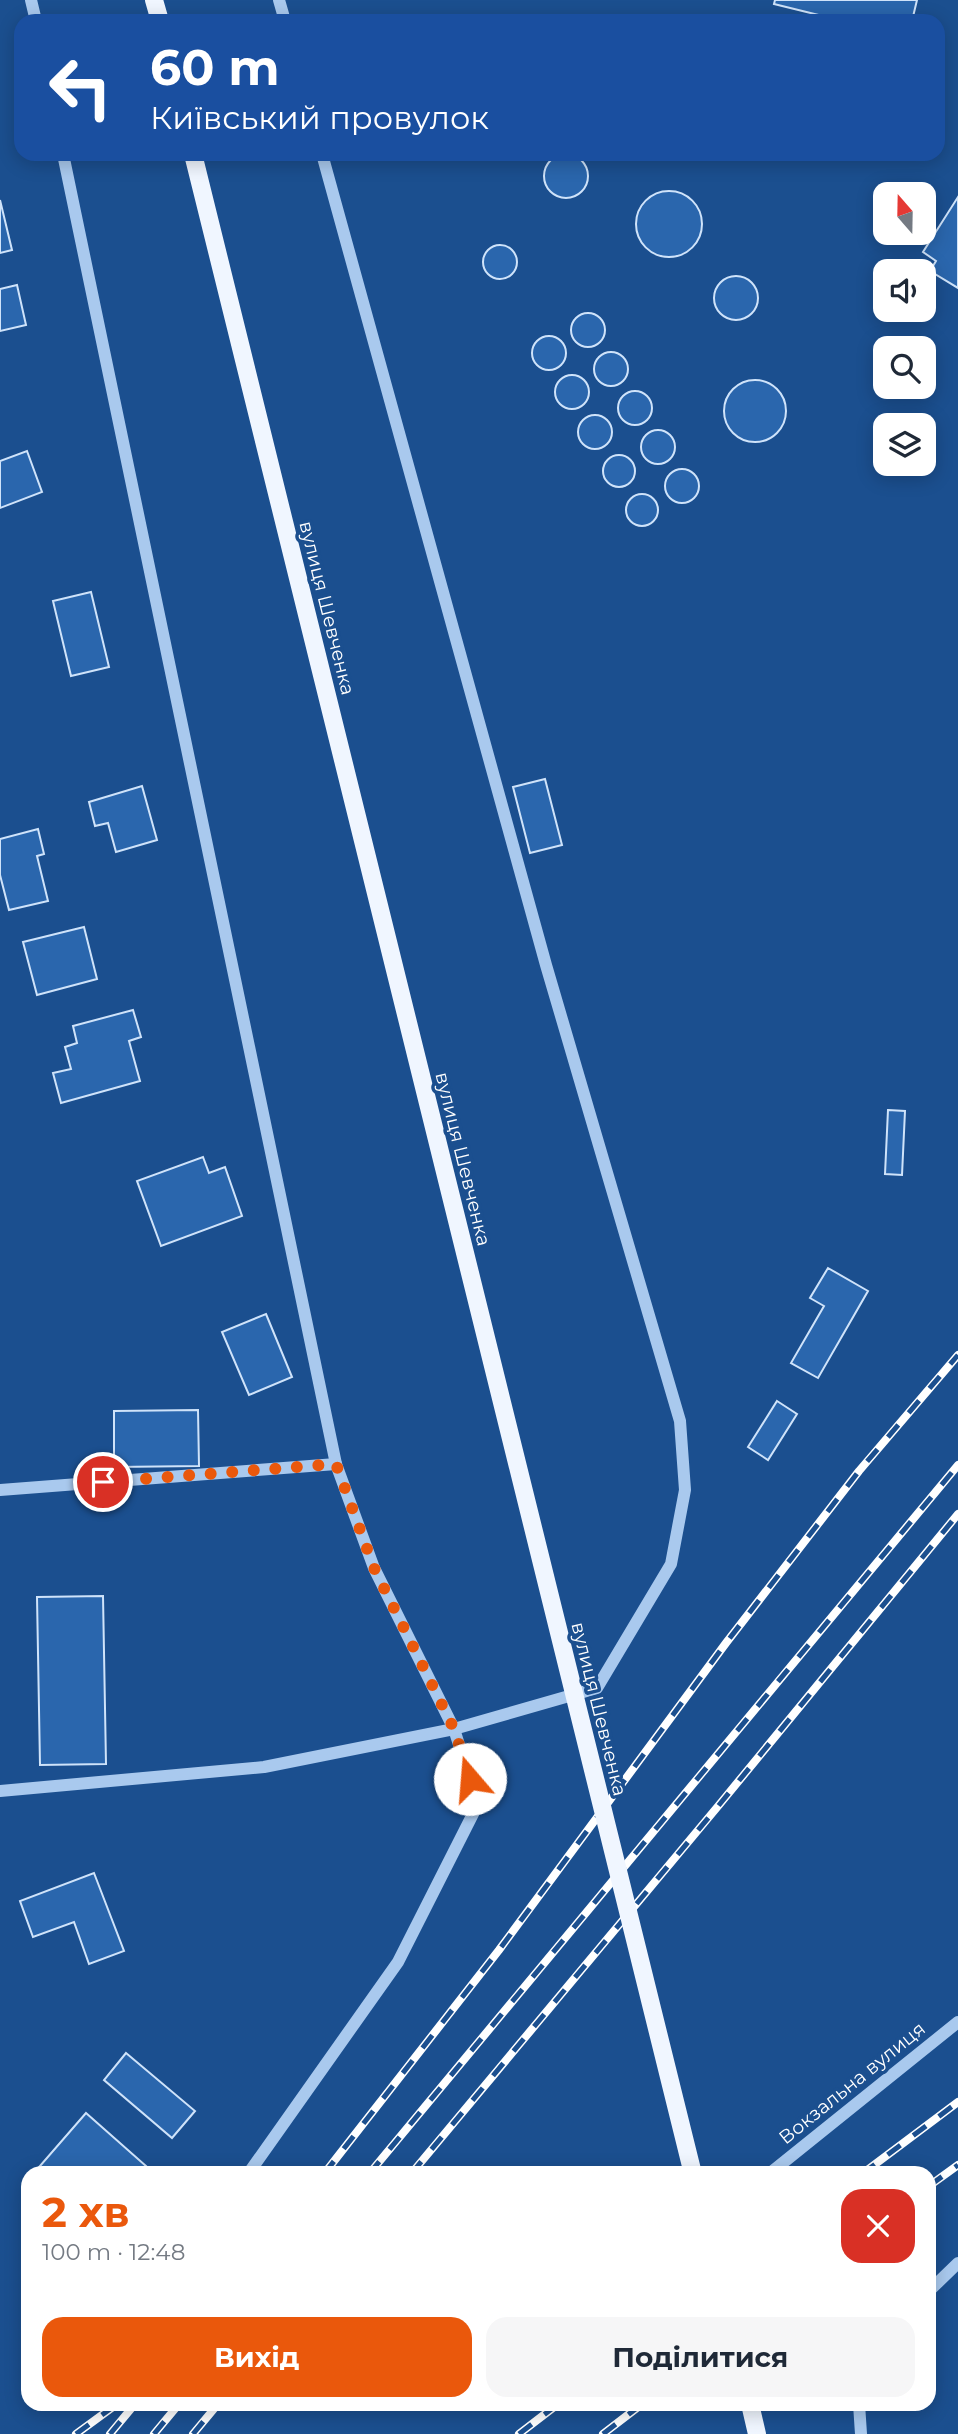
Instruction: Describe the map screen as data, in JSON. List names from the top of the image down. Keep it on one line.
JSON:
{"streets":{"main road":["вулиця Шевченка"],"street":["Вокзальна вулиця"]},"north":"top","page":{"turn":["60 m","Київський провулок"],"heading":["2 хв","100 m · 12:48"],"buttons":["Вихід","Поділитися"]}}
